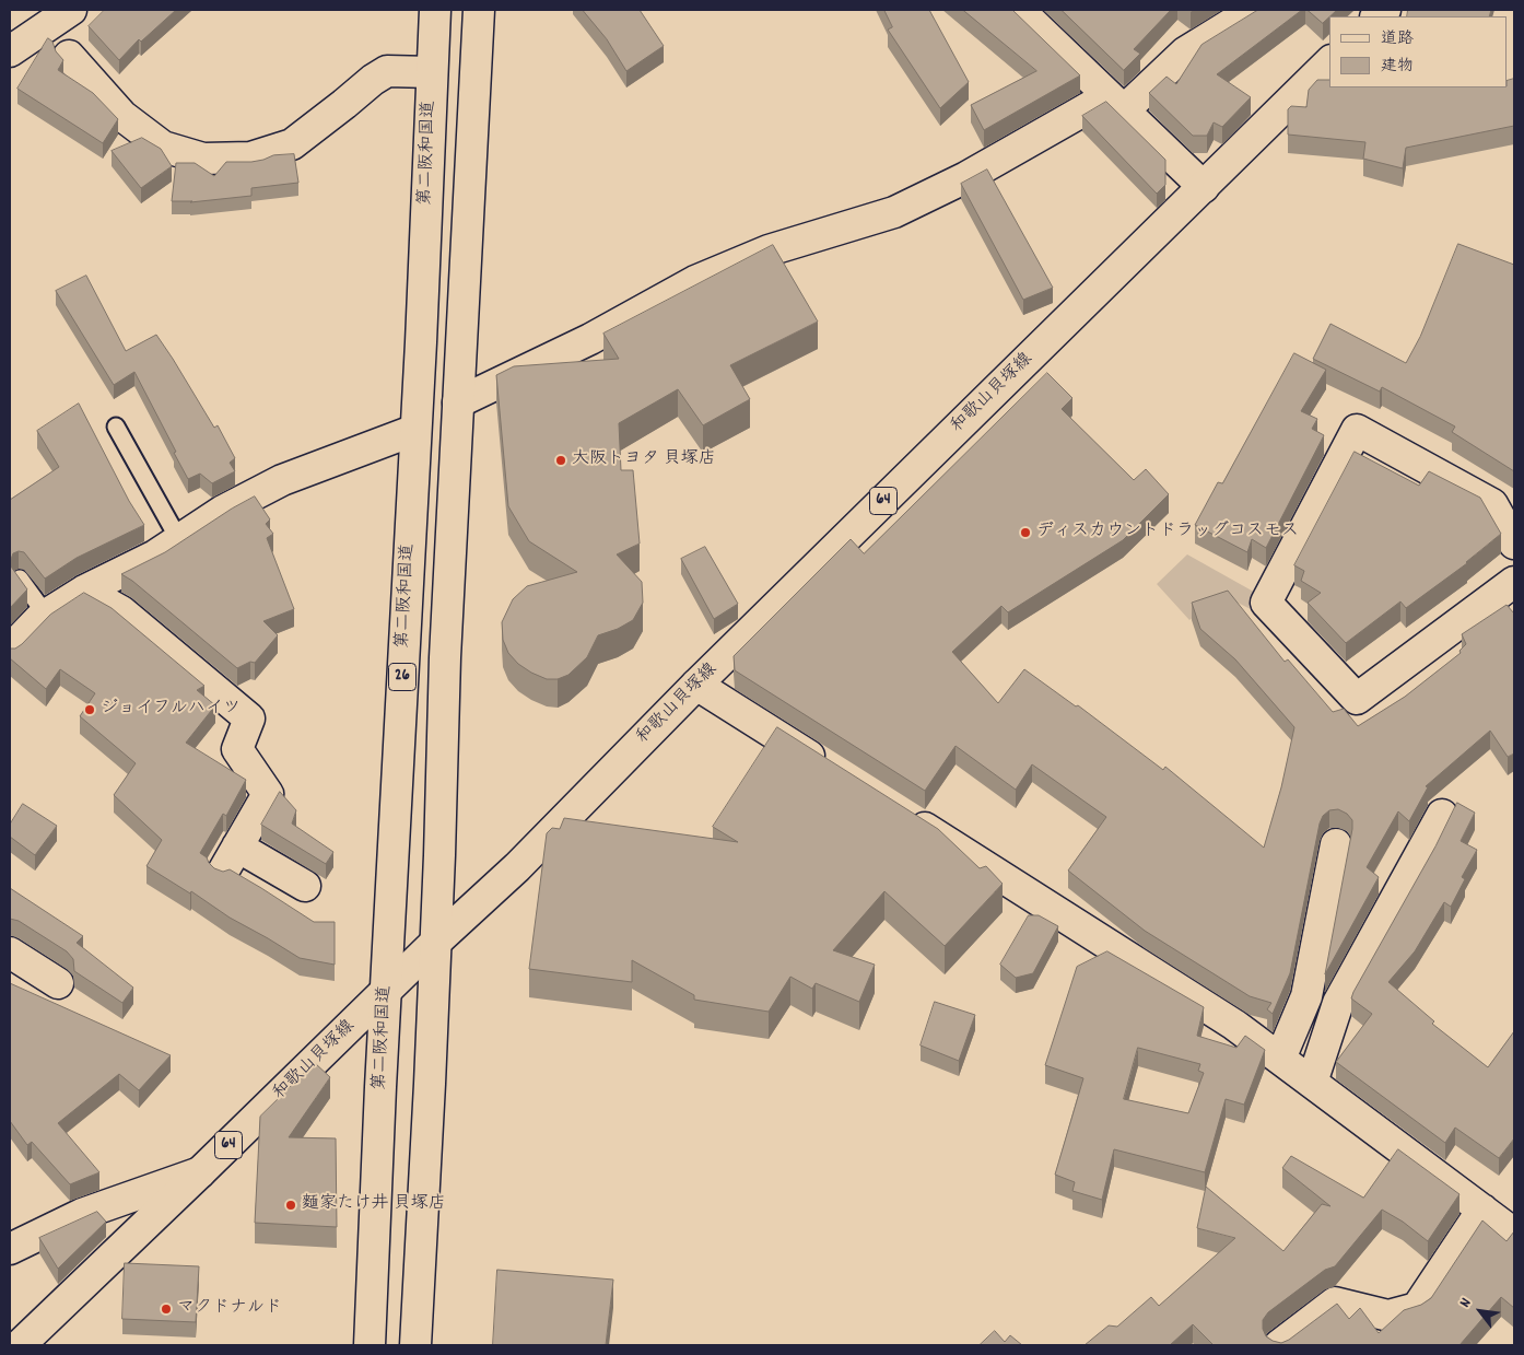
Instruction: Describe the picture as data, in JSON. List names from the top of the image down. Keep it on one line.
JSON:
{"streets":{"main road":["第二阪和国道","和歌山貝塚線","64","26"]},"crossings":[["第二阪和国道","和歌山貝塚線"]],"places":["大阪トヨタ 貝塚店","ディスカウントドラッグコスモス","ジョイフルハイツ","麵家たけ井 貝塚店","マクドナルド"],"legend":["道路","建物"],"north":"top left"}
